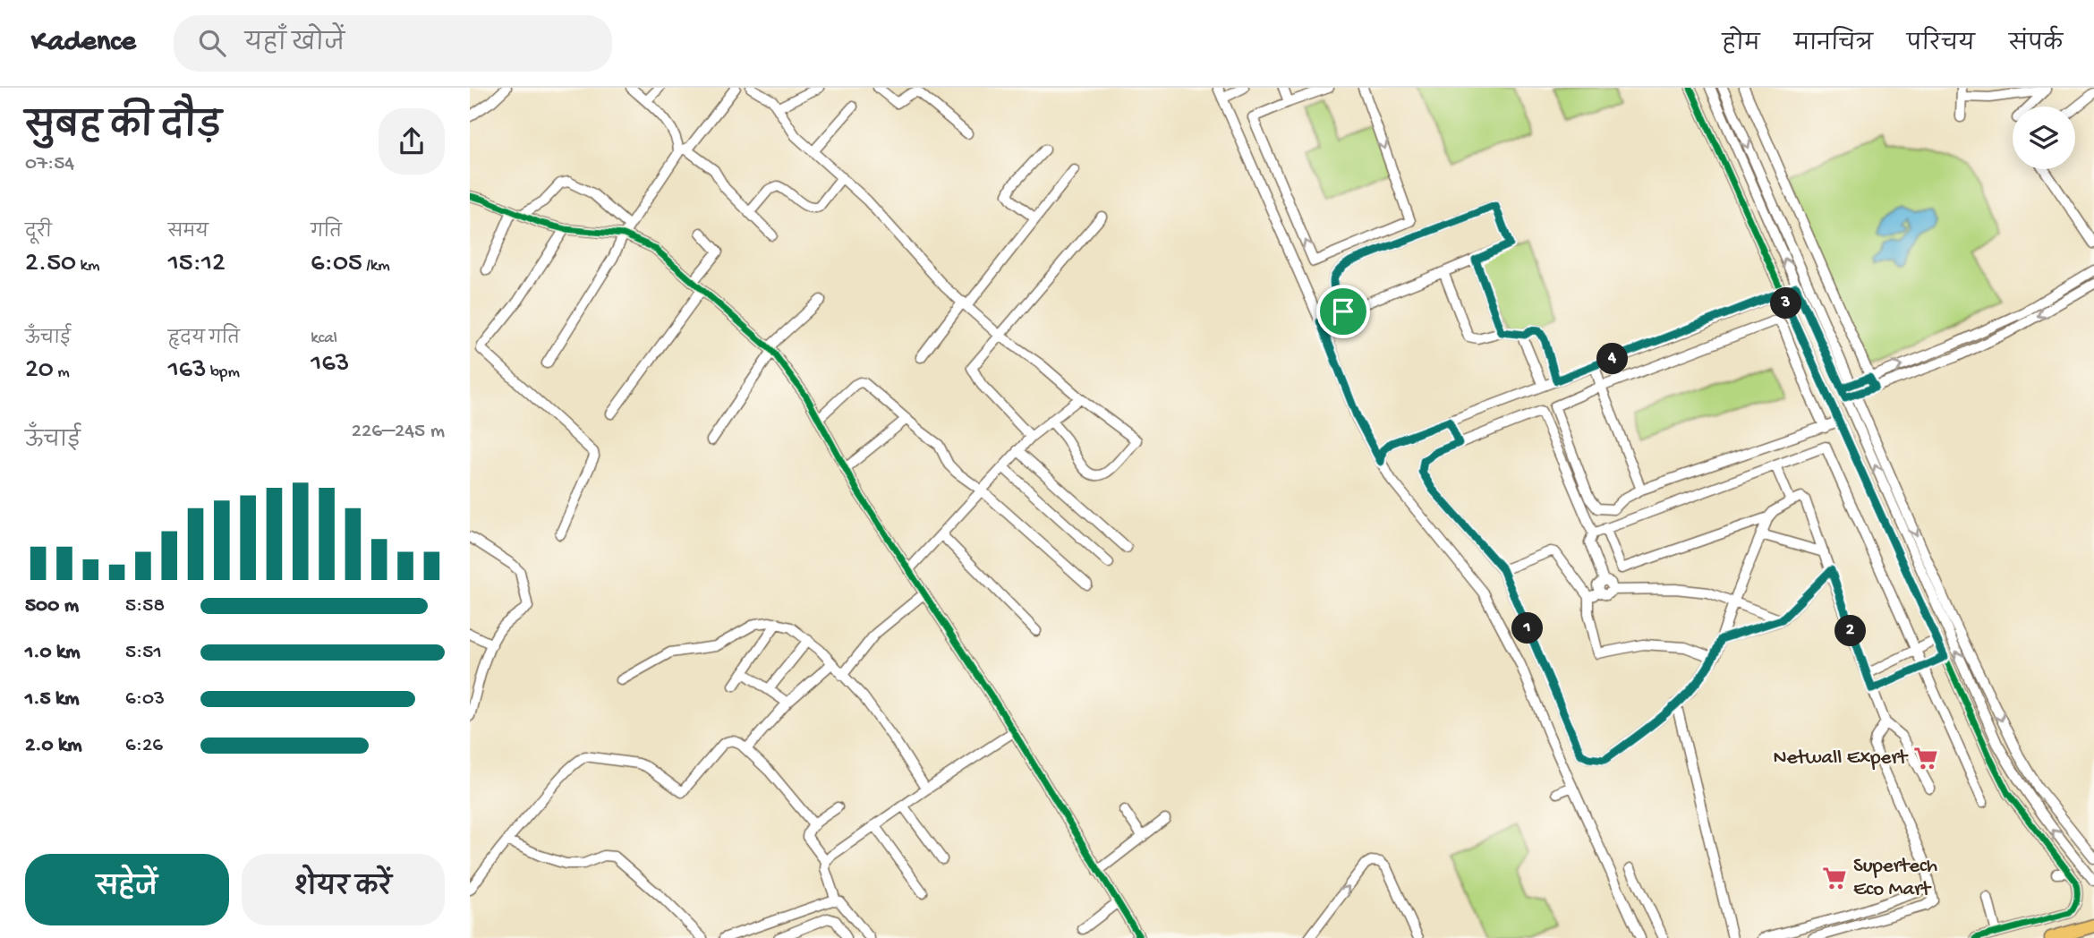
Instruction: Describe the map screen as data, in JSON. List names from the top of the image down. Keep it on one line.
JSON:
{"places":{"supermarket":["Netwall Expert","Supertech Eco Mart"]},"page":{"header":"Kadence","search":"यहाँ खोजें","nav":["होम","मानचित्र","परिचय","संपर्क"],"heading":["सुबह की दौड़","07:54"],"stats":[["दूरी","2.50 km"],["समय","15:12"],["गति","6:05 /km"],["ऊँचाई","20 m"],["हृदय गति","163 bpm"],["kcal","163"]],"pins":["3","4","1","2"],"chart":["ऊँचाई","226–245 m"],"list":[{"name":"500 m","note":"5:58"},{"name":"1.0 km","note":"5:51"},{"name":"1.5 km","note":"6:03"},{"name":"2.0 km","note":"6:26"}],"buttons":["सहेजें","शेयर करें"]}}
